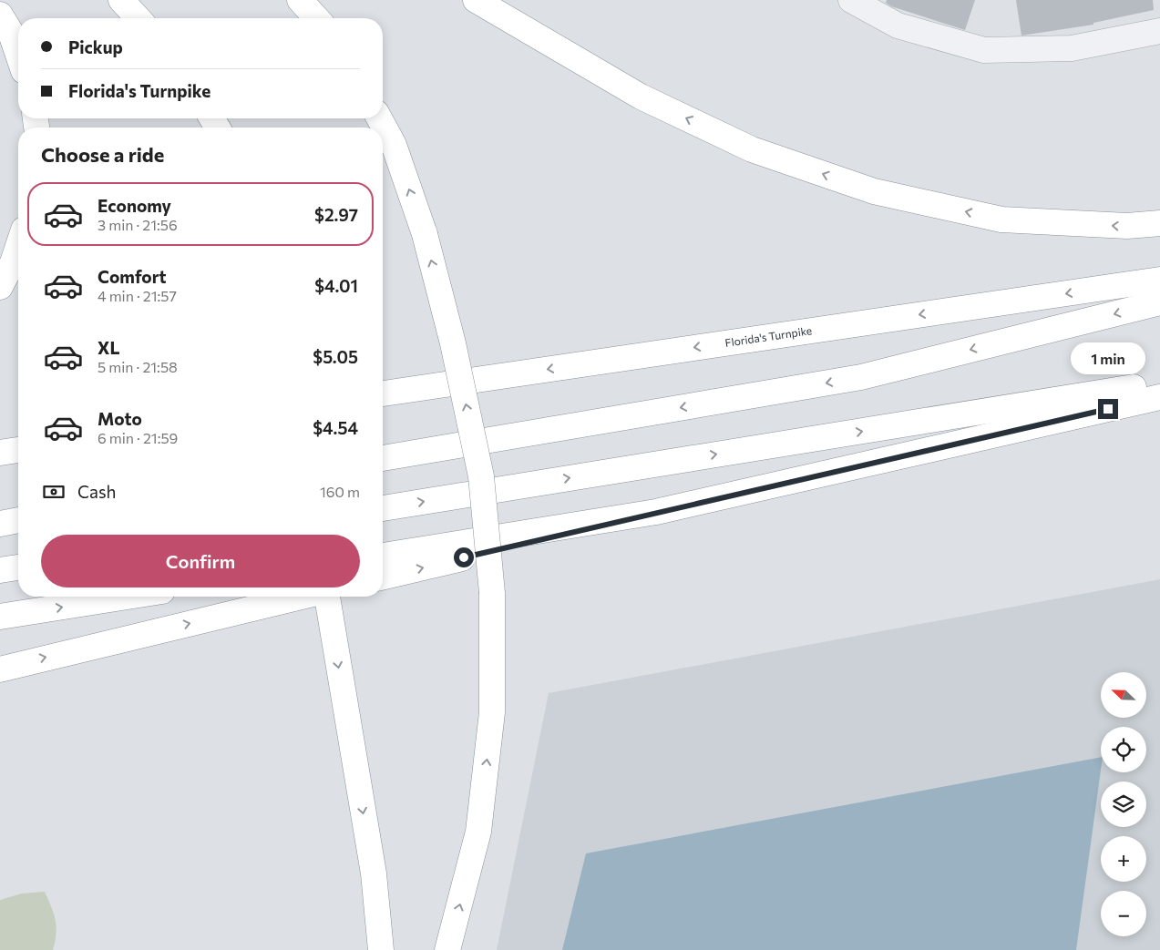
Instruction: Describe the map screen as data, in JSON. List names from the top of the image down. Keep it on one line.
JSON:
{"streets":{"highway":["Florida's Turnpike"]},"north":"top left","page":{"banner":["Pickup","Florida's Turnpike"],"heading":"Choose a ride","list":[{"name":"Economy","note":"3 min · 21:56","value":"$2.97"},{"name":"Comfort","note":"4 min · 21:57","value":"$4.01"},{"name":"XL","note":"5 min · 21:58","value":"$5.05"},{"name":"Moto","note":"6 min · 21:59","value":"$4.54"}],"bubble":"1 min","pay":["Cash","160 m"],"buttons":"Confirm","map_buttons":["+","−"]}}
